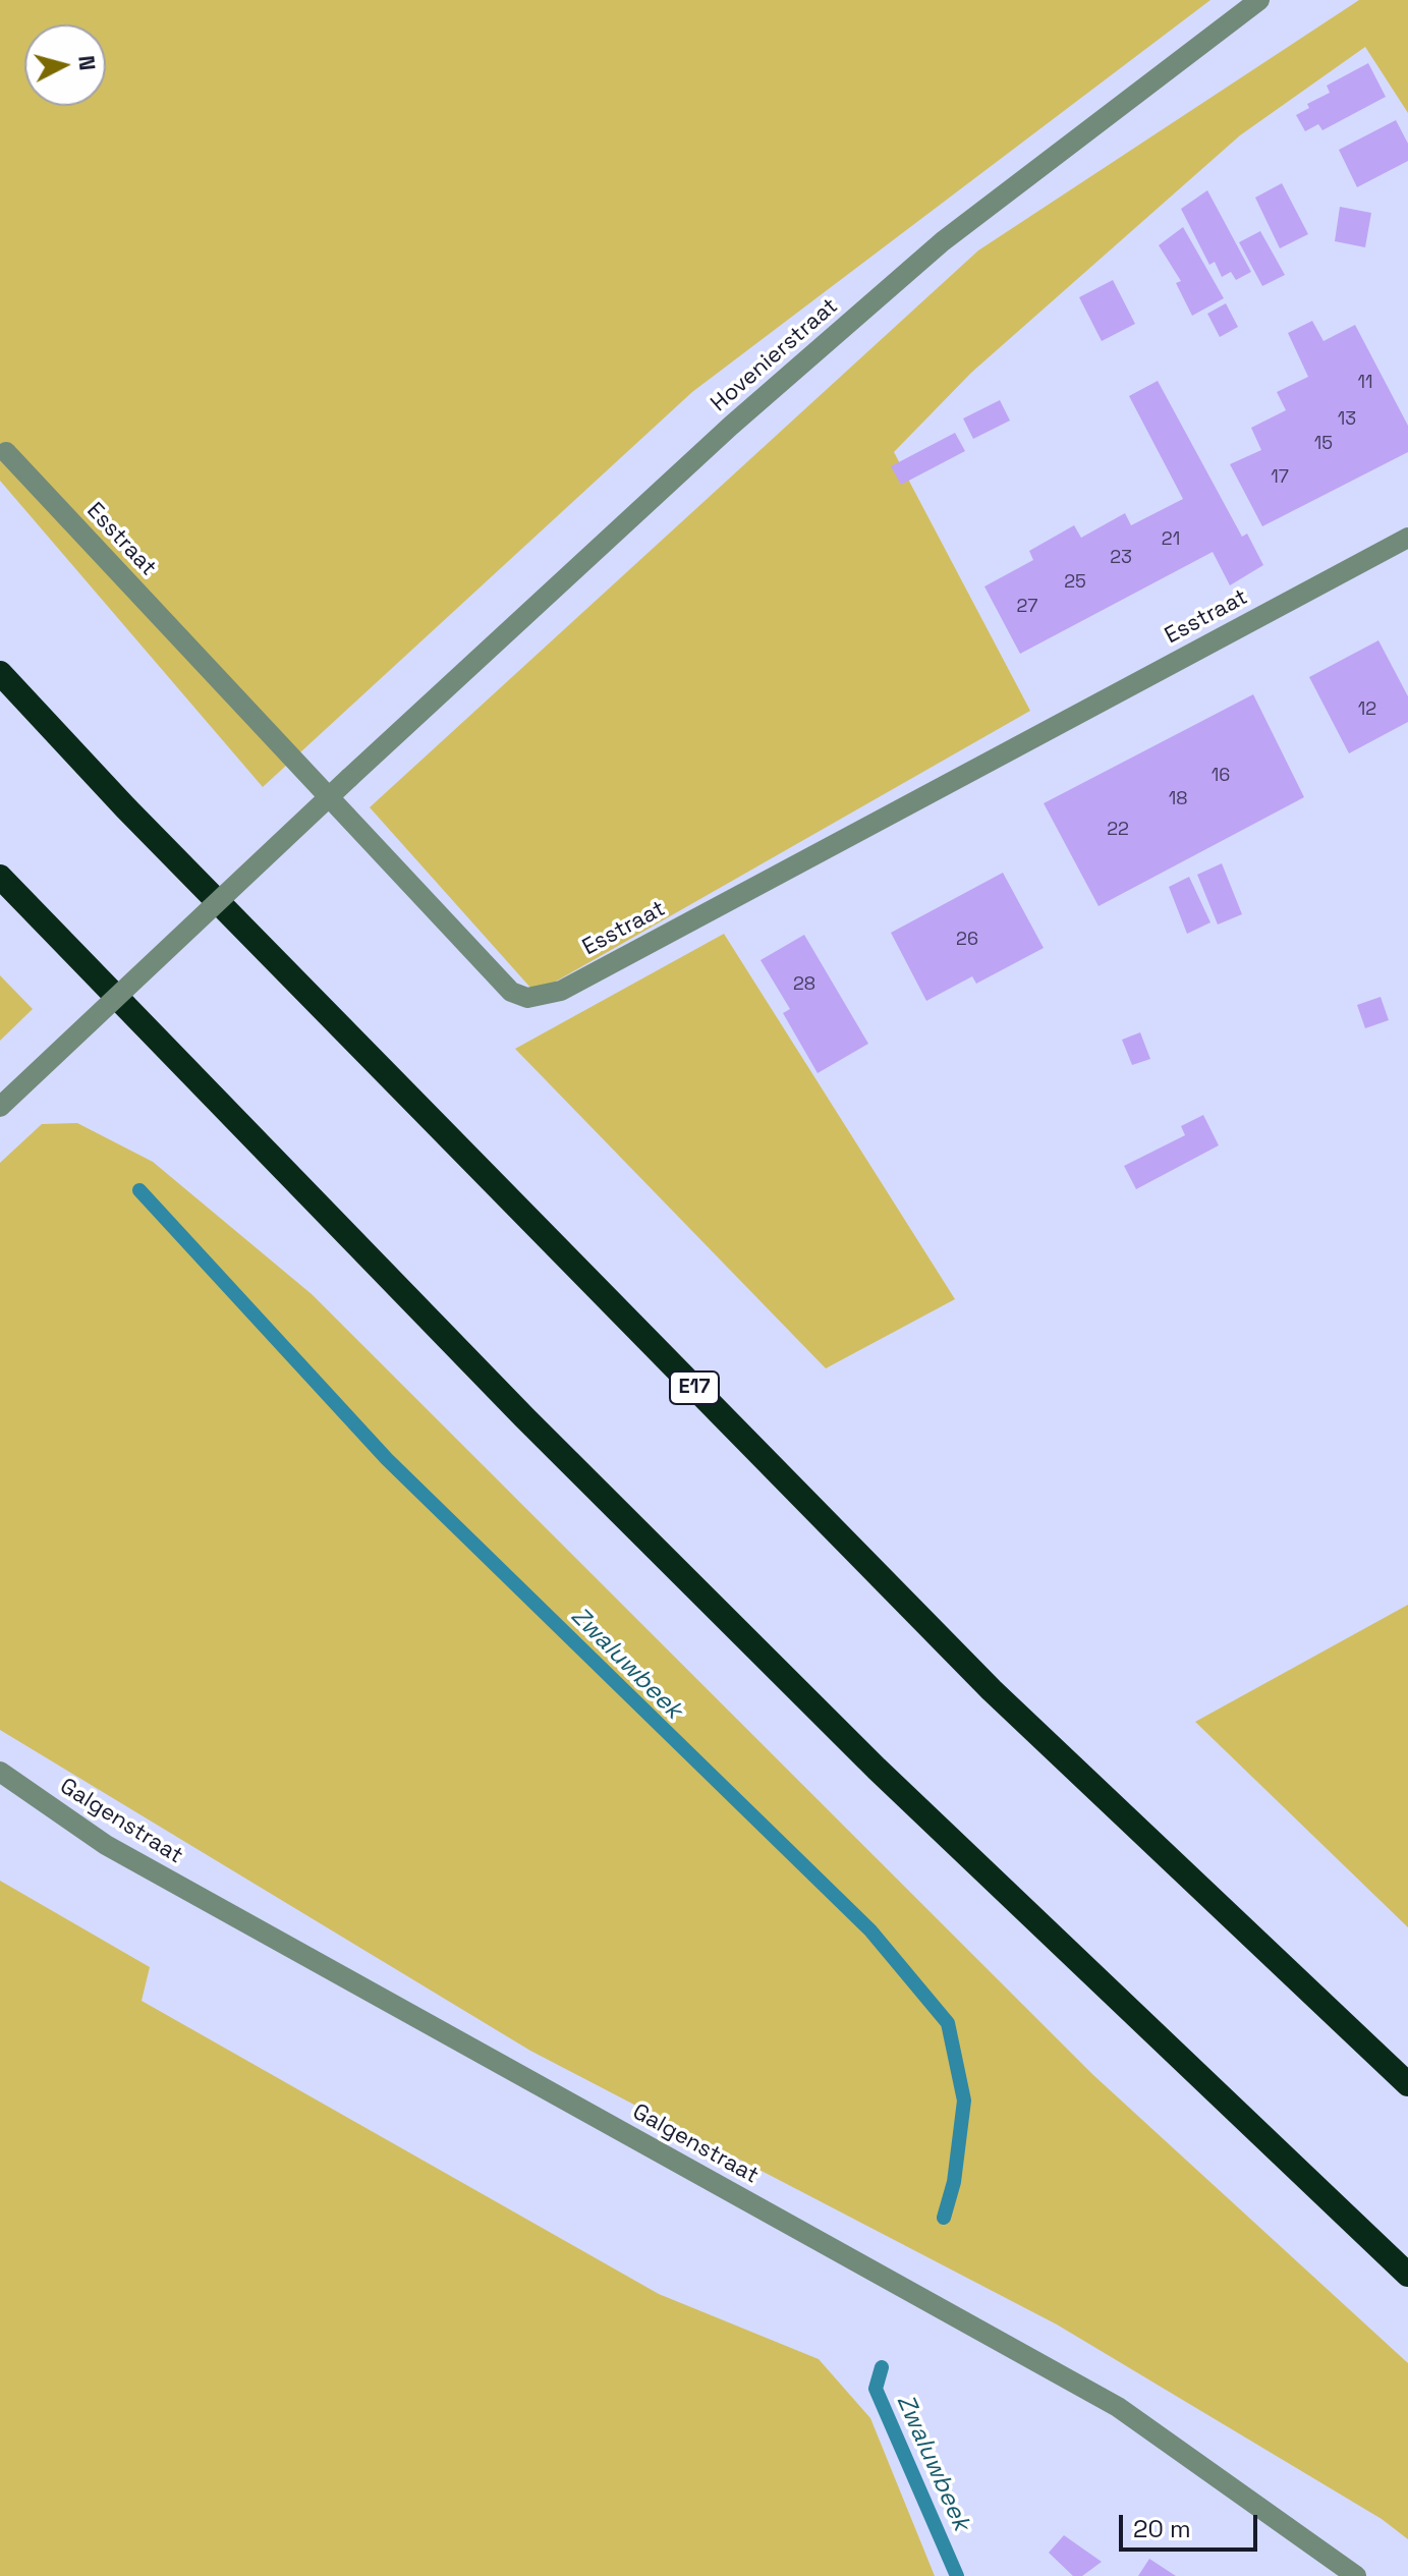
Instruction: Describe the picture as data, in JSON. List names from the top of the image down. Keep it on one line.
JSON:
{"streets":{"highway":["E17"],"street":["Hovenierstraat","Esstraat","Galgenstraat"]},"water":["Zwaluwbeek"],"house_numbers":["11","13","15","17","21","23","25","27","12","16","18","22","26","28"],"scale_bar":"20 m","north":"right"}
